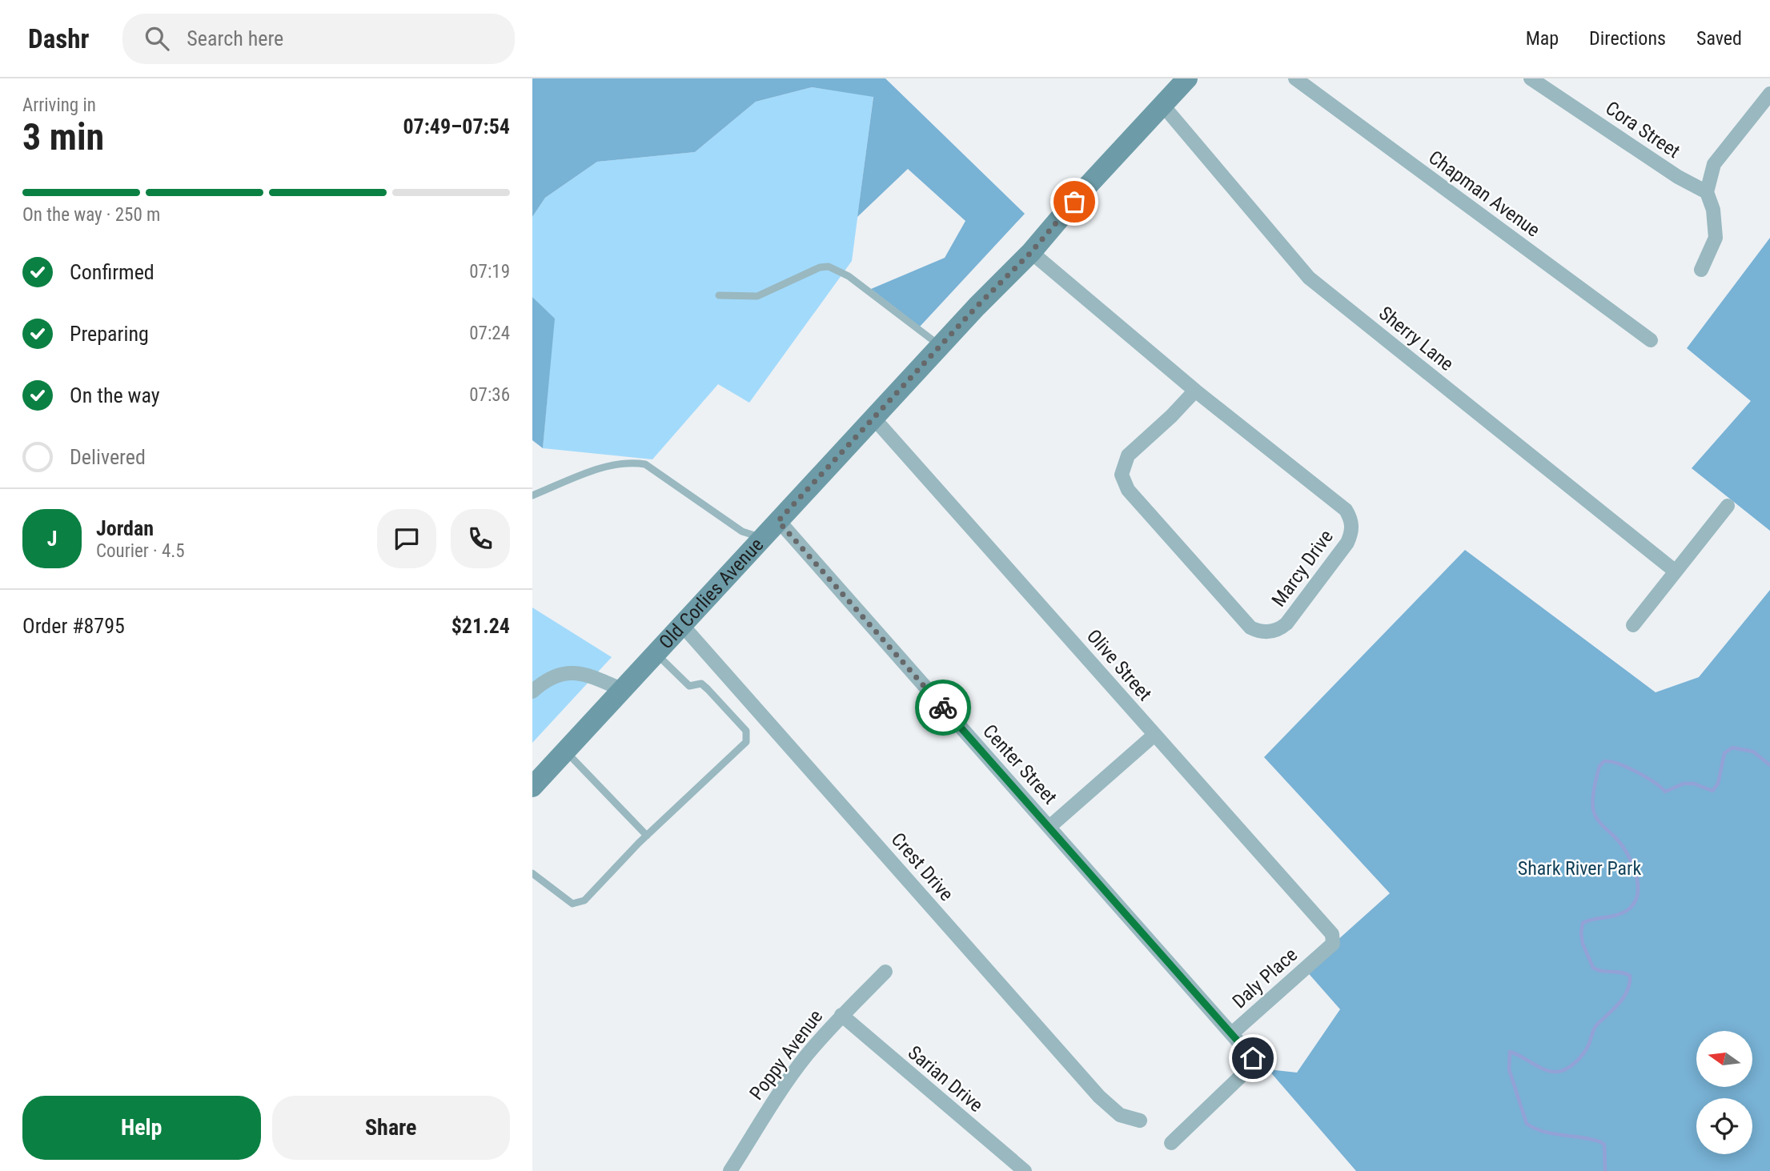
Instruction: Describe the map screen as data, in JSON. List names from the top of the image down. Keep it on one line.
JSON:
{"streets":{"street":["Cora Street","Chapman Avenue","Sherry Lane","Marcy Drive","Old Corlies Avenue","Olive Street","Center Street","Crest Drive","Daly Place","Poppy Avenue","Sarian Drive"]},"crossings":[["Sherry Lane","Old Corlies Avenue"],["Marcy Drive","Old Corlies Avenue"],["Old Corlies Avenue","Olive Street"],["Old Corlies Avenue","Center Street"],["Old Corlies Avenue","Crest Drive"],["Olive Street","Daly Place"],["Center Street","Daly Place"],["Poppy Avenue","Sarian Drive"]],"parks":["Shark River Park"],"north":"left","page":{"header":"Dashr","search":"Search here","nav":["Map","Directions","Saved"],"heading":["3 min","Arriving in","07:49–07:54"],"panel":["Jordan","Courier · 4.5","Order #8795","$21.24"],"bar":"On the way · 250 m","list":[["Confirmed","07:19"],["Preparing","07:24"],["On the way","07:36"],"Delivered"],"round":"J","buttons":["Help","Share"]}}
